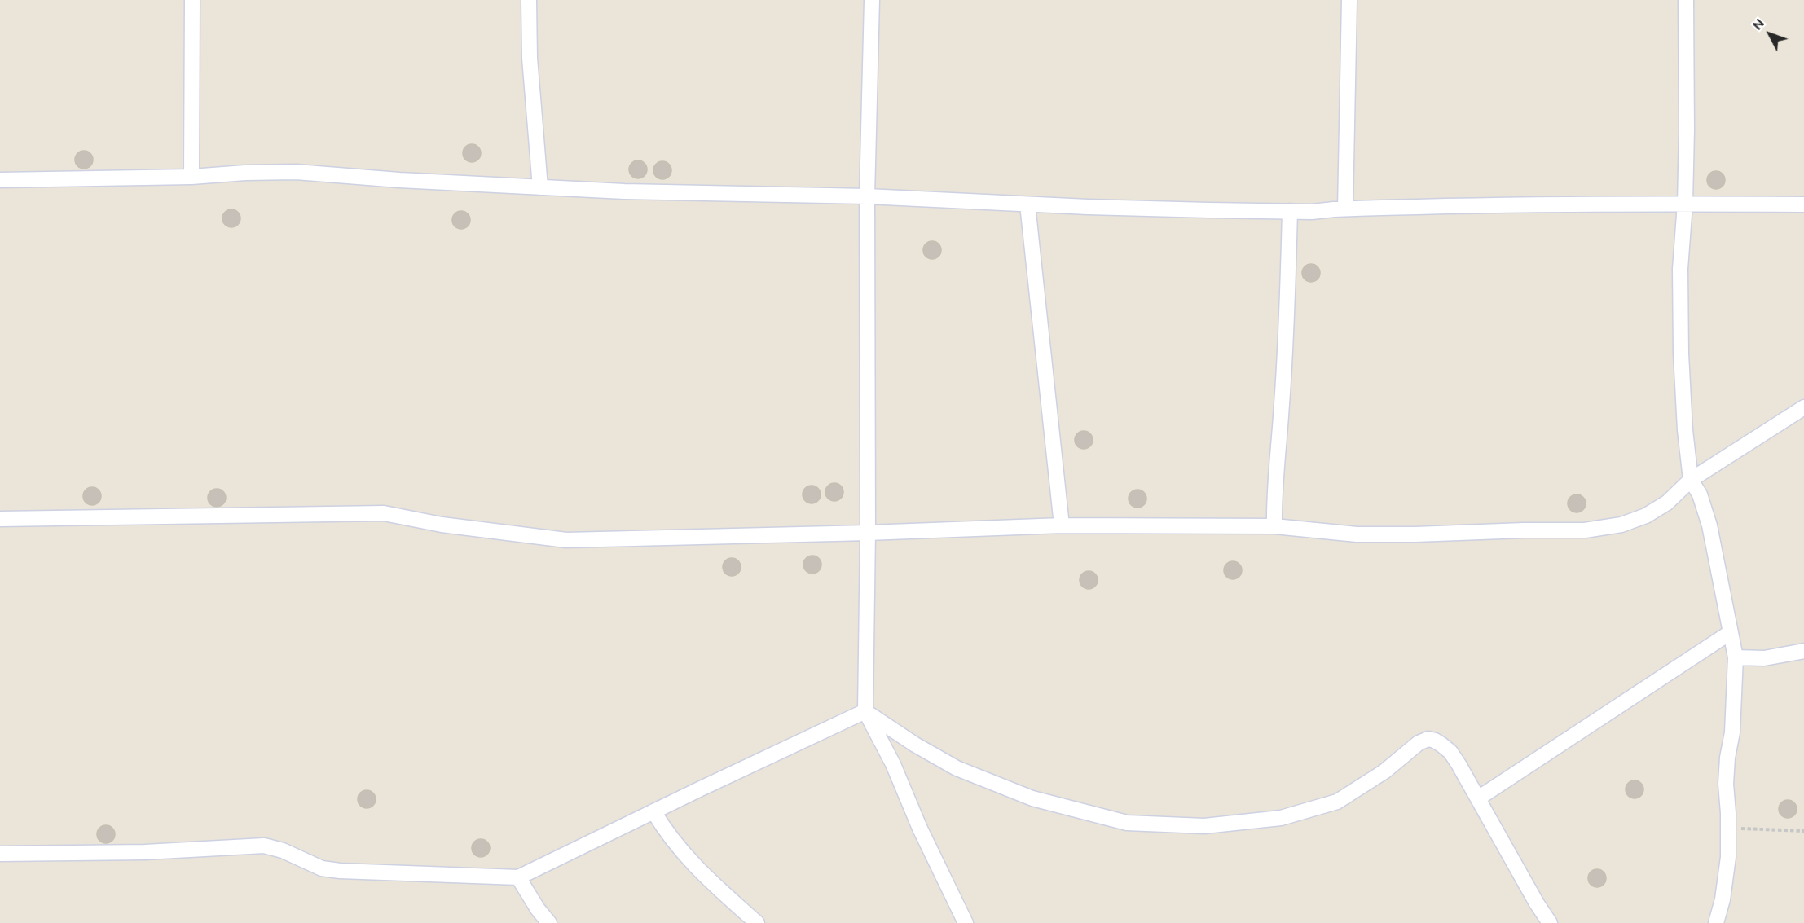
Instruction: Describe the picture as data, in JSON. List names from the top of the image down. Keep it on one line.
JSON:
{"north":"top left"}
